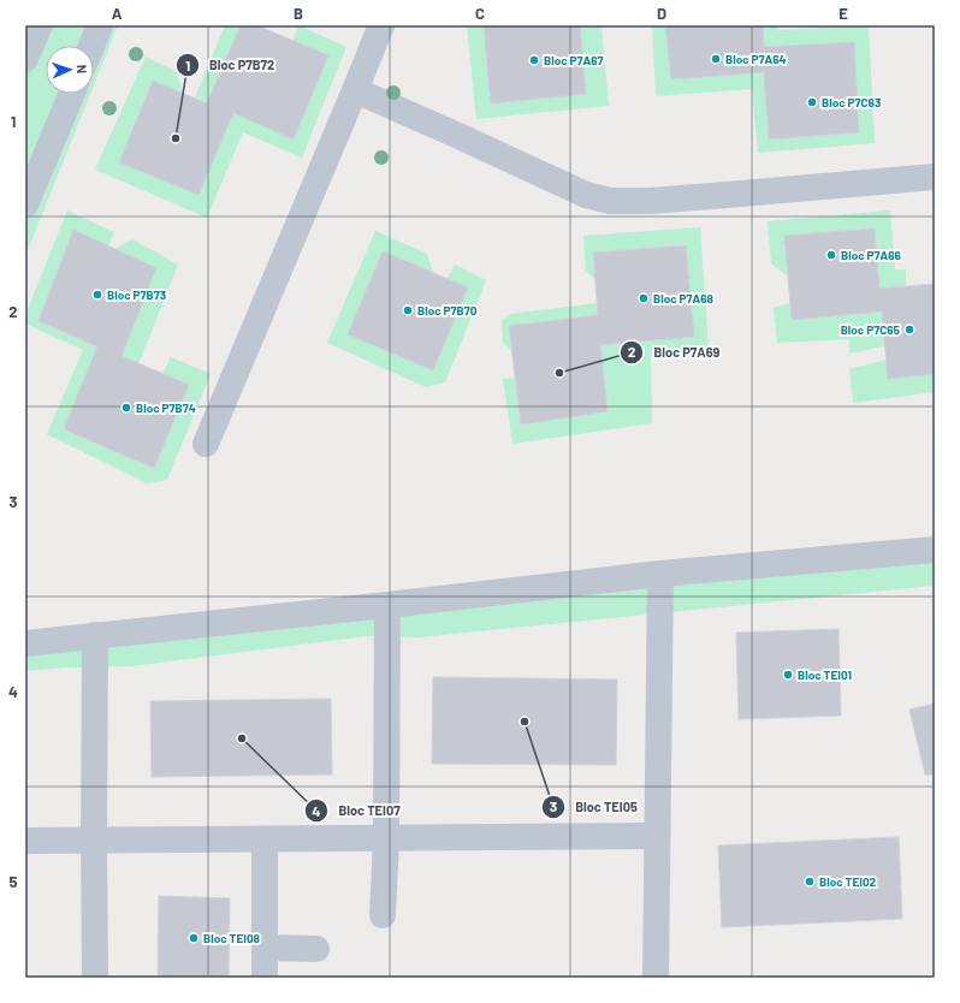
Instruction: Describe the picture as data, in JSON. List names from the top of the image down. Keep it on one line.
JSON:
{"places":["Bloc P7A64","Bloc P7A67","Bloc P7C63","Bloc P7B72","Bloc P7A66","Bloc P7B73","Bloc P7A68","Bloc P7B70","Bloc P7C65","Bloc P7A69","Bloc P7B74","Bloc TEI01","Bloc TEI05","Bloc TEI07","Bloc TEI02","Bloc TEI08"],"north":"right","grid":{"columns":["A","B","C","D","E"],"rows":["1","2","3","4","5"]}}
